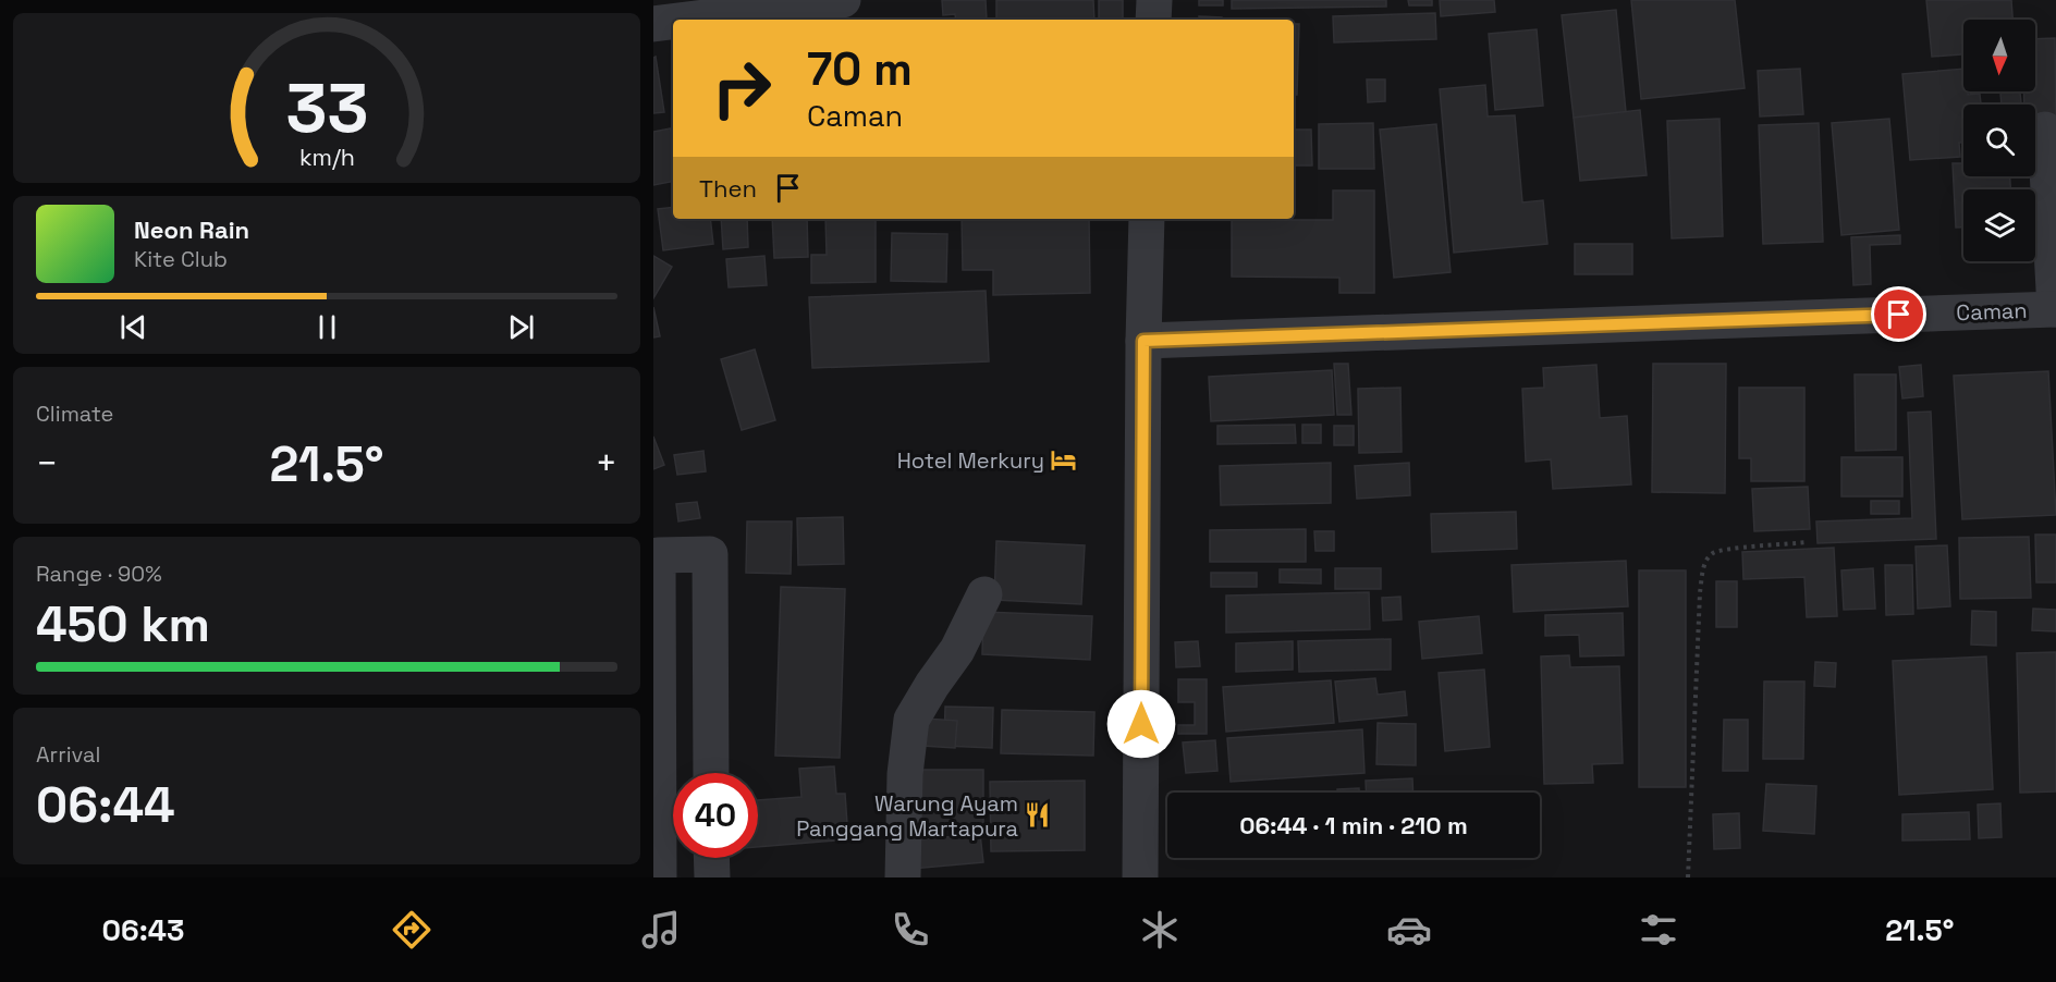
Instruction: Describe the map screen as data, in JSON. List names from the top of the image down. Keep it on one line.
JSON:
{"streets":{"street":["Caman"]},"places":{"hotel":["Hotel Merkury"],"restaurant":["Warung Ayam Panggang Martapura"]},"north":"bottom","page":{"turn":["70 m","Caman"],"then":"Then","song":["Neon Rain","Kite Club"],"tile":["Climate",["Range · 90%","450 km"],["Arrival","06:44"]],"heat":["−","21.5°","+"],"limit":"40","trip":"06:44 · 1 min · 210 m","tabs":["06:43","21.5°"],"gauge":["33","km/h"]}}
